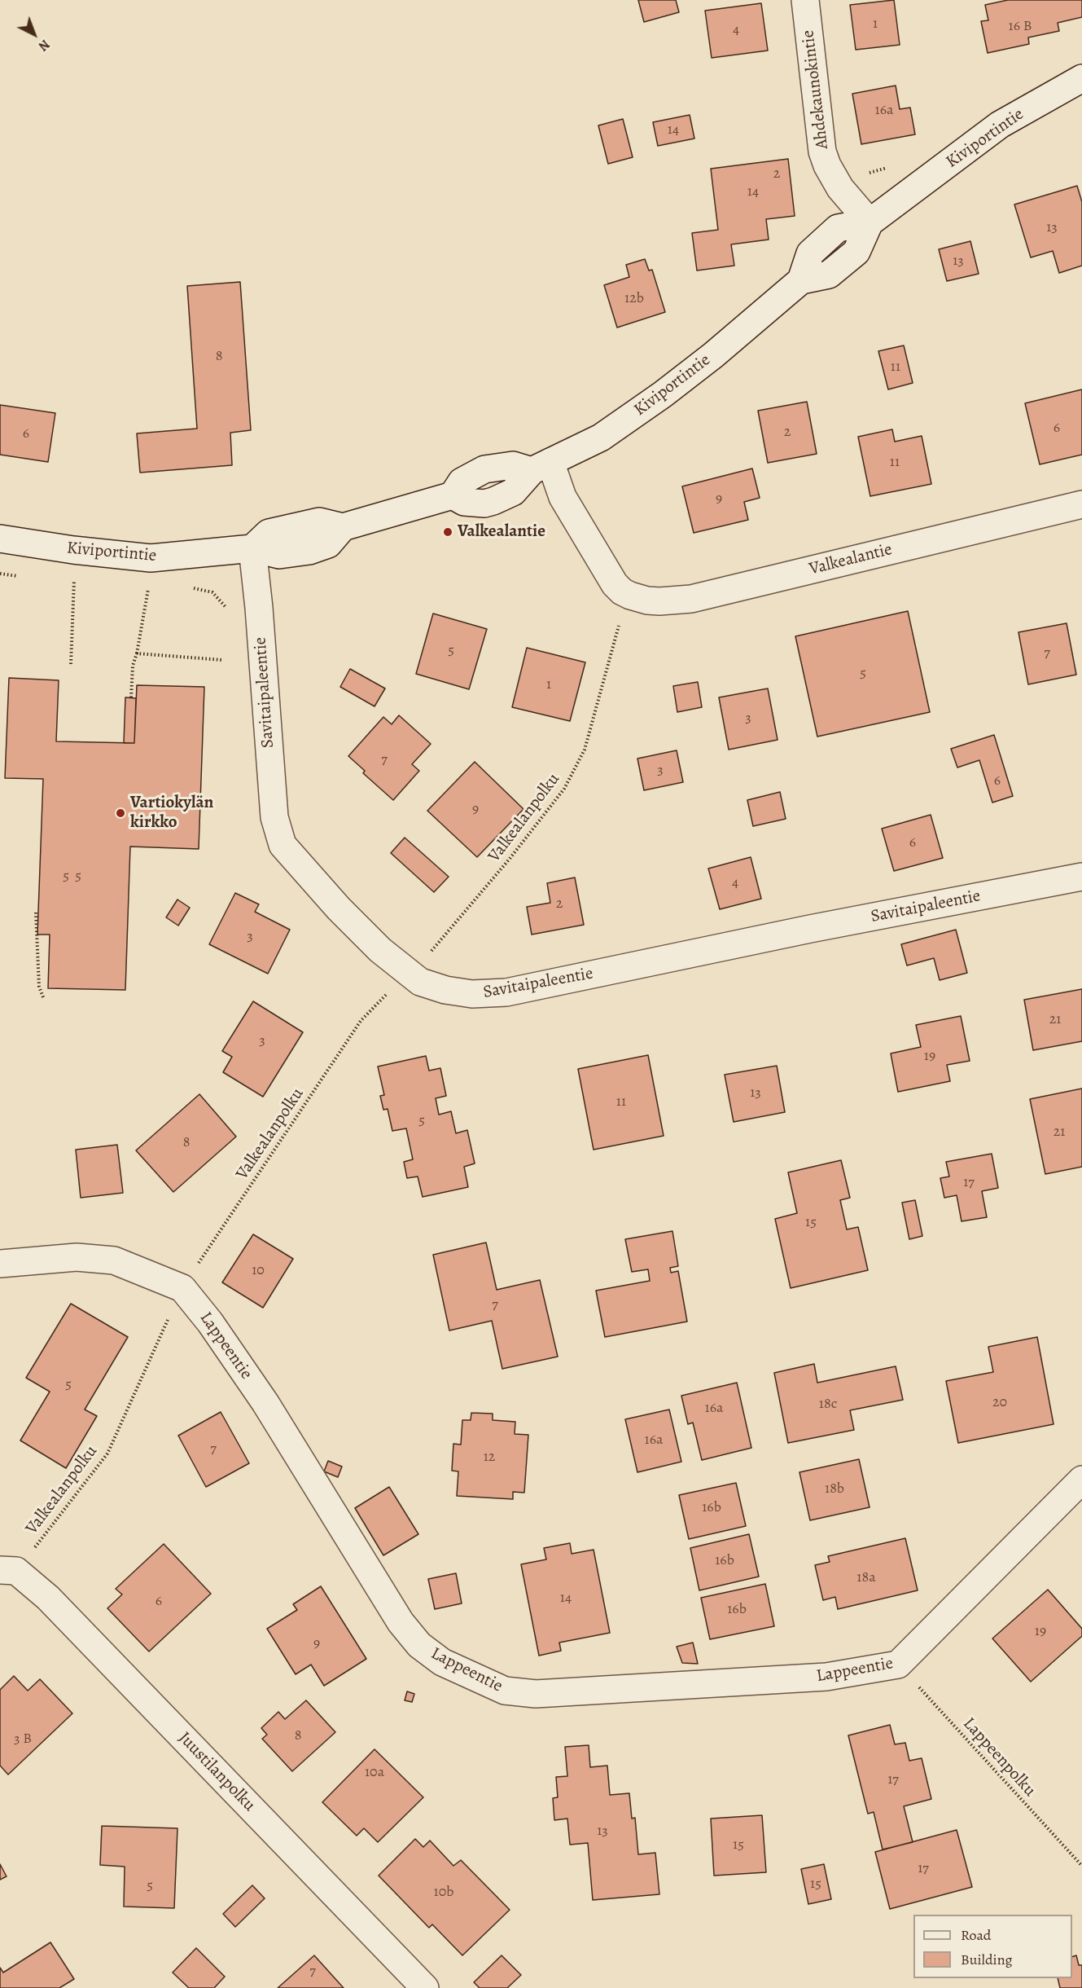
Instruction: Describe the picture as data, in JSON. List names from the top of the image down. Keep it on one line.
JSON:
{"streets":{"street":["Ahdekaunokintie","Kiviportintie","Valkealantie","Savitaipaleentie","Lappeentie","Juustilanpolku"],"path":["Valkealanpolku","Lappeenpolku"]},"crossings":[["Ahdekaunokintie","Kiviportintie"],["Kiviportintie","Valkealantie"],["Kiviportintie","Savitaipaleentie"],["Valkealantie","Valkealanpolku"],["Savitaipaleentie","Valkealanpolku"],["Valkealanpolku","Lappeentie"],["Valkealanpolku","Juustilanpolku"],["Lappeentie","Lappeenpolku"]],"places":["Valkealantie","Vartiokylän kirkko"],"house_numbers":["1","16 B","4","16a","14","2","14","13","13","12b","8","11","6","2","6","11","9","5","7","5","1","3","7","3","6","9","6","5","5","4","2","3","21","3","19","13","11","5","21","8","17","15","10","7","5","20","18c","16a","16a","7","12","18b","16b","16b","18a","14","6","16b","19","9","8","3 B","10a","17","13","15","17","15","5","10b","7"],"legend":["Road","Building"],"north":"bottom right"}
